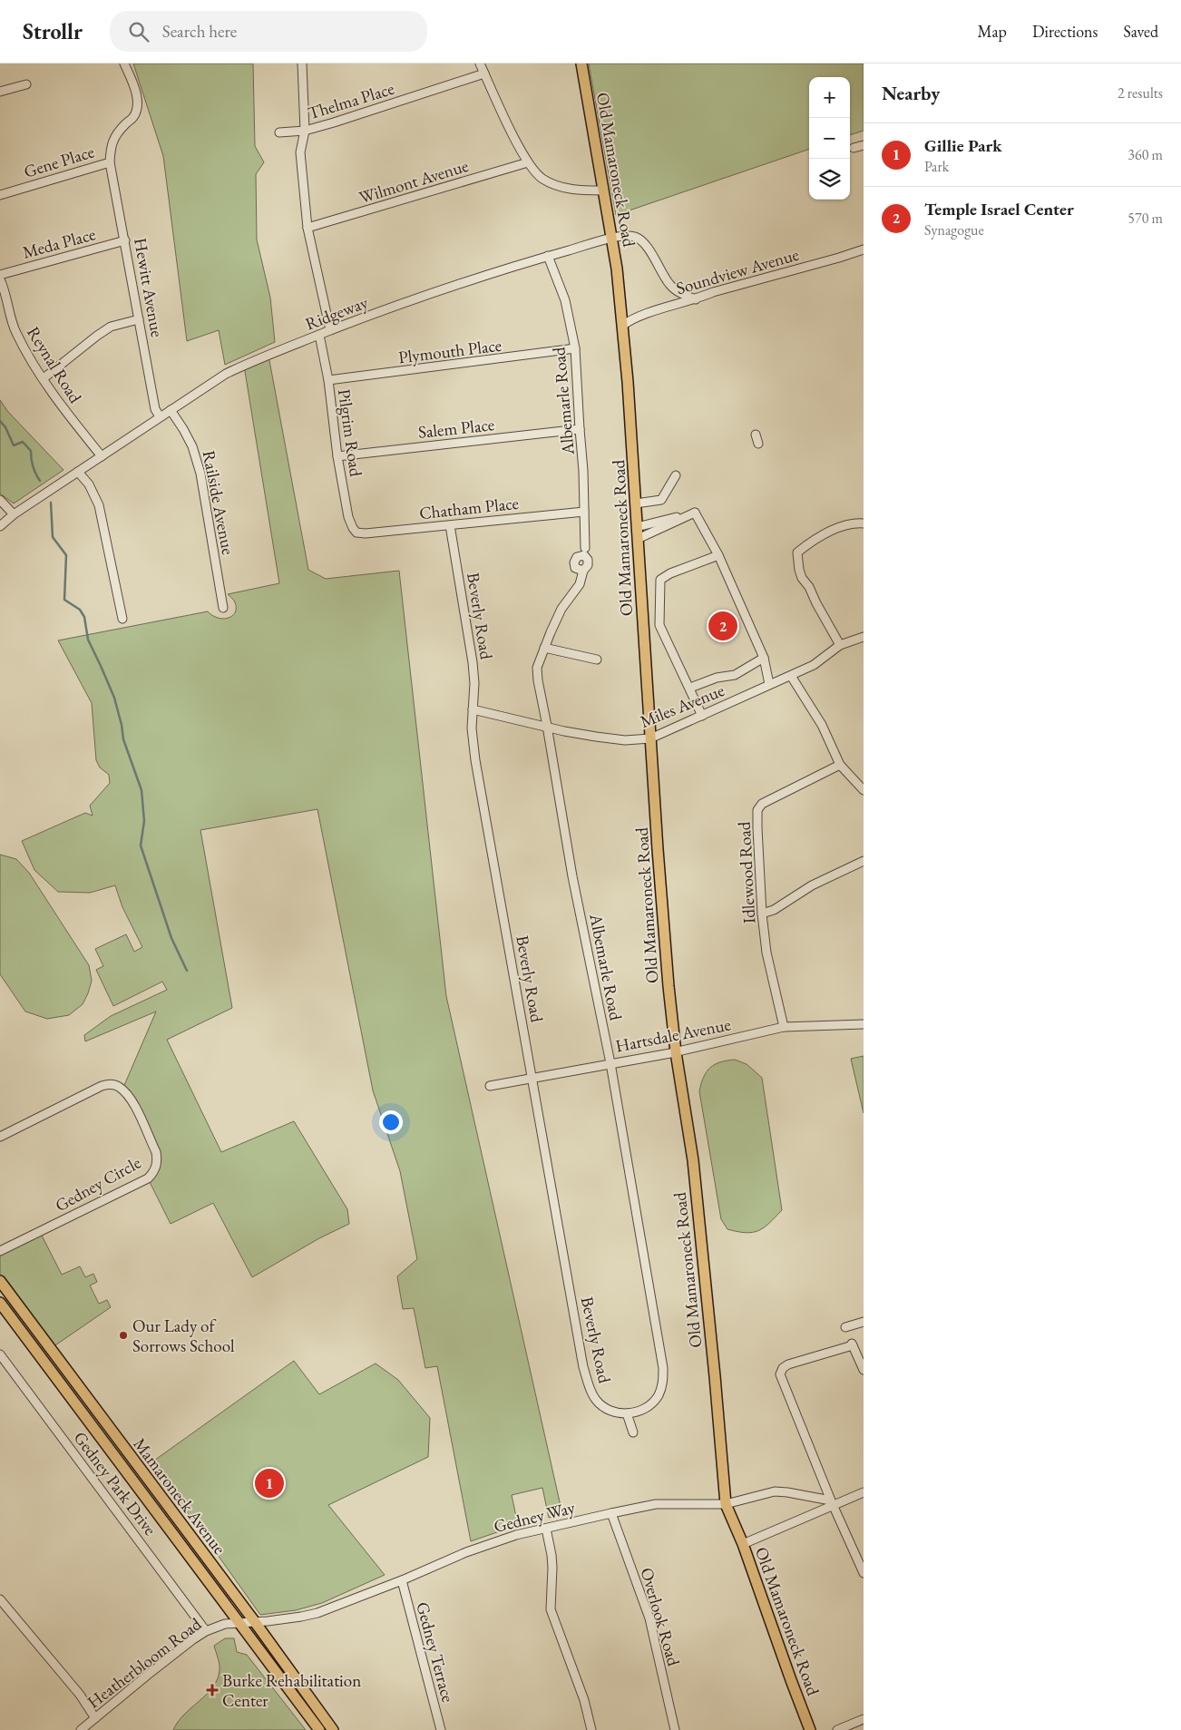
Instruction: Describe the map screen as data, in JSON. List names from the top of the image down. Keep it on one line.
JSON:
{"streets":{"main road":["Old Mamaroneck Road","Mamaroneck Avenue"],"street":["Thelma Place","Gene Place","Wilmont Avenue","Meda Place","Soundview Avenue","Hewitt Avenue","Ridgeway","Plymouth Place","Reynal Road","Albemarle Road","Salem Place","Pilgrim Road","Railside Avenue","Chatham Place","Beverly Road","Miles Avenue","Idlewood Road","Hartsdale Avenue","Gedney Circle","Gedney Park Drive","Gedney Way","Overlook Road","Gedney Terrace","Heatherbloom Road"]},"crossings":[["Gene Place","Hewitt Avenue"],["Old Mamaroneck Road","Soundview Avenue"],["Old Mamaroneck Road","Ridgeway"],["Old Mamaroneck Road","Miles Avenue"],["Old Mamaroneck Road","Hartsdale Avenue"],["Old Mamaroneck Road","Gedney Way"],["Meda Place","Hewitt Avenue"],["Soundview Avenue","Ridgeway"],["Hewitt Avenue","Ridgeway"],["Ridgeway","Reynal Road"],["Ridgeway","Albemarle Road"],["Ridgeway","Pilgrim Road"],["Ridgeway","Railside Avenue"],["Plymouth Place","Albemarle Road"],["Plymouth Place","Pilgrim Road"],["Albemarle Road","Salem Place"],["Albemarle Road","Chatham Place"],["Albemarle Road","Beverly Road"],["Albemarle Road","Miles Avenue"],["Albemarle Road","Hartsdale Avenue"],["Salem Place","Pilgrim Road"],["Pilgrim Road","Chatham Place"],["Chatham Place","Beverly Road"],["Beverly Road","Miles Avenue"],["Beverly Road","Hartsdale Avenue"],["Idlewood Road","Hartsdale Avenue"],["Gedney Park Drive","Heatherbloom Road"],["Mamaroneck Avenue","Gedney Way"],["Mamaroneck Avenue","Heatherbloom Road"],["Gedney Way","Overlook Road"],["Gedney Way","Gedney Terrace"],["Gedney Way","Heatherbloom Road"]],"places":{"other":["Our Lady of Sorrows School"],"health":["Burke Rehabilitation Center"]},"page":{"header":"Strollr","search":"Search here","nav":["Map","Directions","Saved"],"heading":["Nearby","2 results"],"map_buttons":["+","−"],"list":[{"mark":"1","name":"Gillie Park","note":"Park","value":"360 m"},{"mark":"2","name":"Temple Israel Center","note":"Synagogue","value":"570 m"}],"pins":["2","1"]}}
